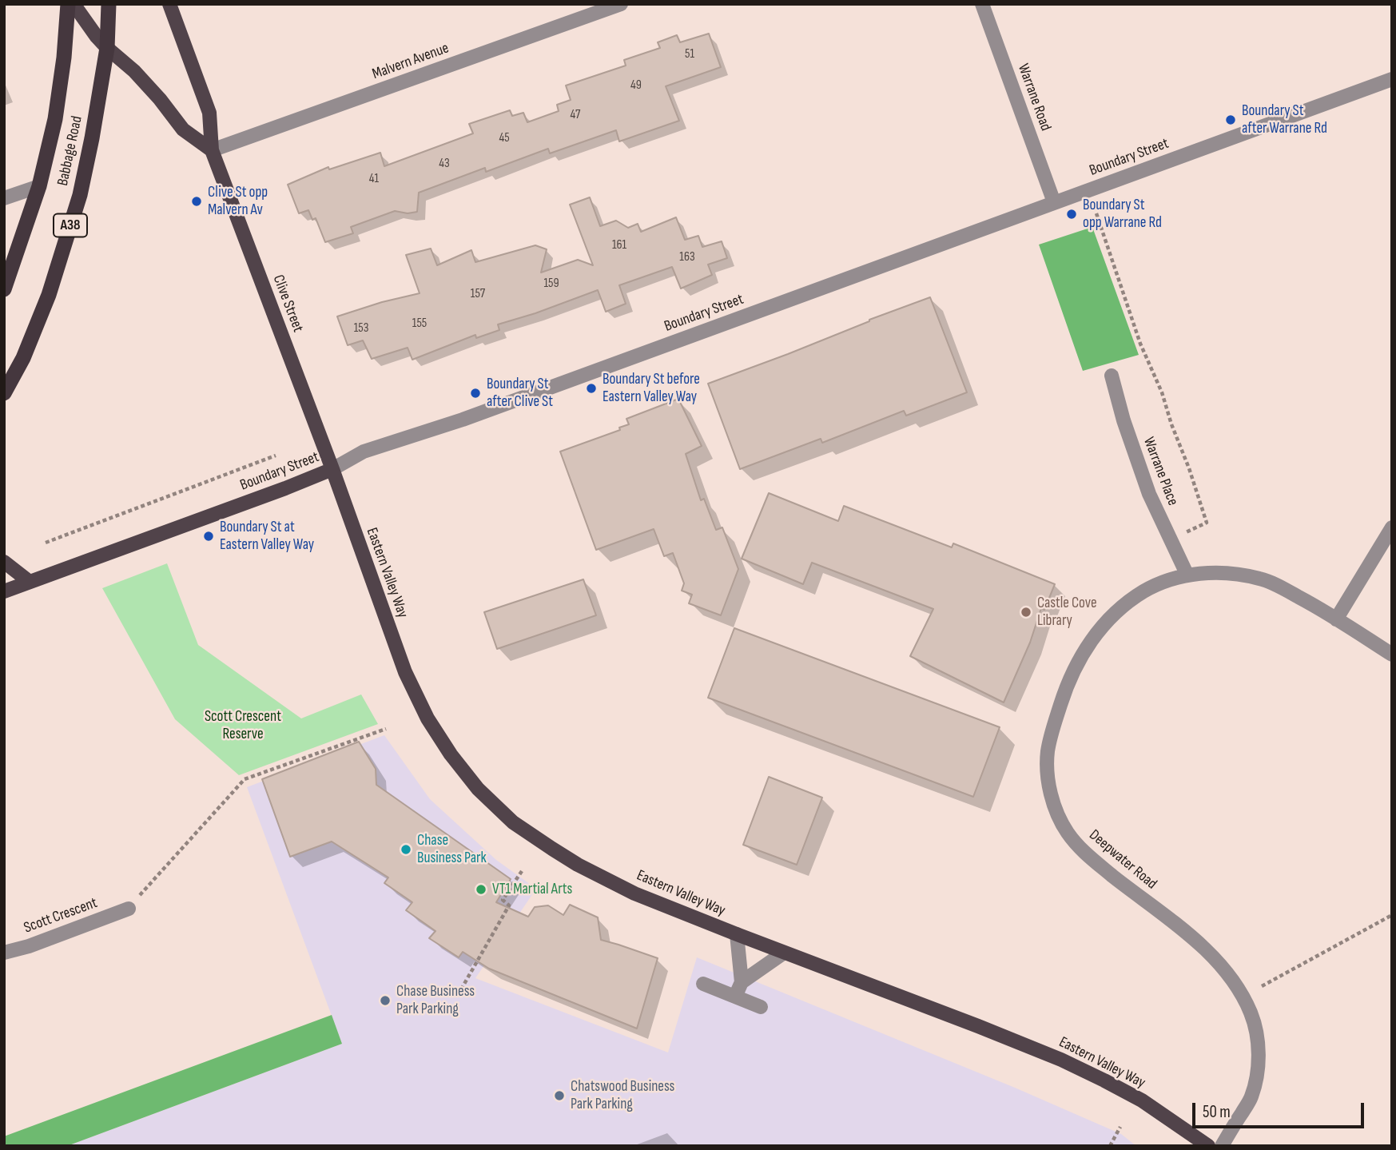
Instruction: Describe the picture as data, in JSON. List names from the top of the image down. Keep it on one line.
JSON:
{"streets":{"highway":["Babbage Road","A38"],"main road":["Boundary Street","Clive Street","Eastern Valley Way"],"street":["Malvern Avenue","Warrane Road","Warrane Place","Deepwater Road","Scott Crescent"]},"crossings":[["Malvern Avenue","Clive Street"],["Warrane Road","Boundary Street"],["Boundary Street","Clive Street"],["Boundary Street","Eastern Valley Way"],["Clive Street","Eastern Valley Way"],["Warrane Place","Deepwater Road"]],"parks":["Scott Crescent Reserve"],"places":["Boundary St after Warrane Rd","Clive St opp Malvern Av","Boundary St opp Warrane Rd","Boundary St before Eastern Valley Way","Boundary St after Clive St","Boundary St at Eastern Valley Way","Castle Cove Library","Chase Business Park","VT1 Martial Arts","Chase Business Park Parking","Chatswood Business Park Parking"],"house_numbers":["51","49","47","45","43","41","161","163","159","157","155","153"],"scale_bar":"50 m"}
